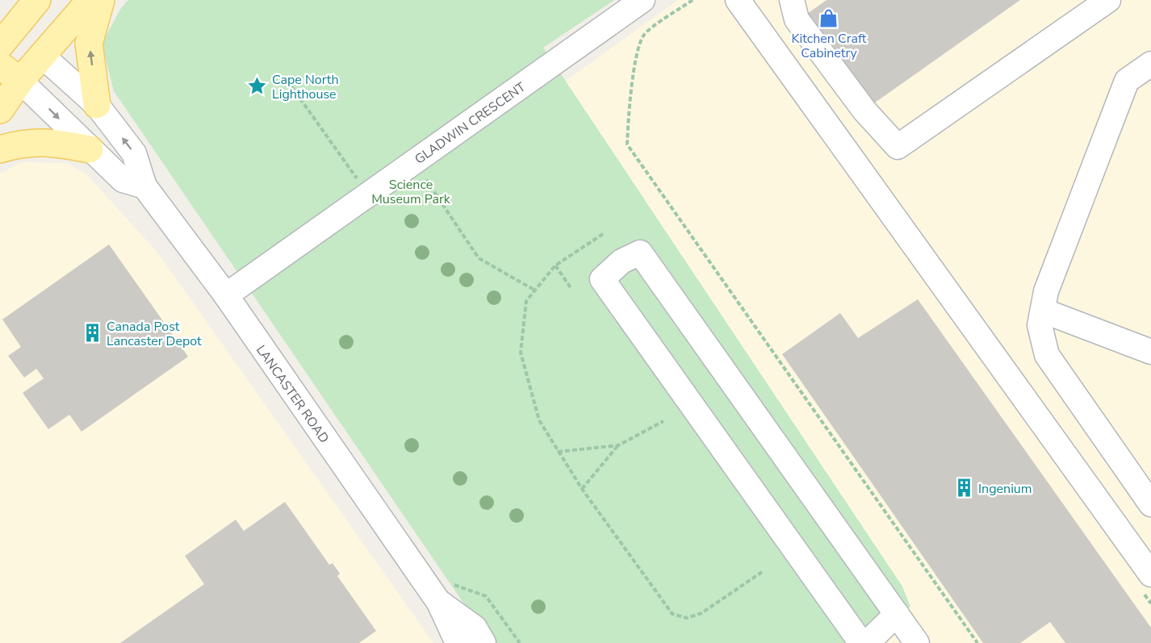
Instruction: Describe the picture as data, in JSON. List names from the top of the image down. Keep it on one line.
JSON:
{"streets":{"street":["GLADWIN CRESCENT","LANCASTER ROAD"]},"crossings":[["GLADWIN CRESCENT","LANCASTER ROAD"]],"parks":["Science Museum Park"],"places":{"shop":["Kitchen Craft Cabinetry"],"place":["Cape North Lighthouse"],"building":["Canada Post Lancaster Depot","Ingenium"]}}
